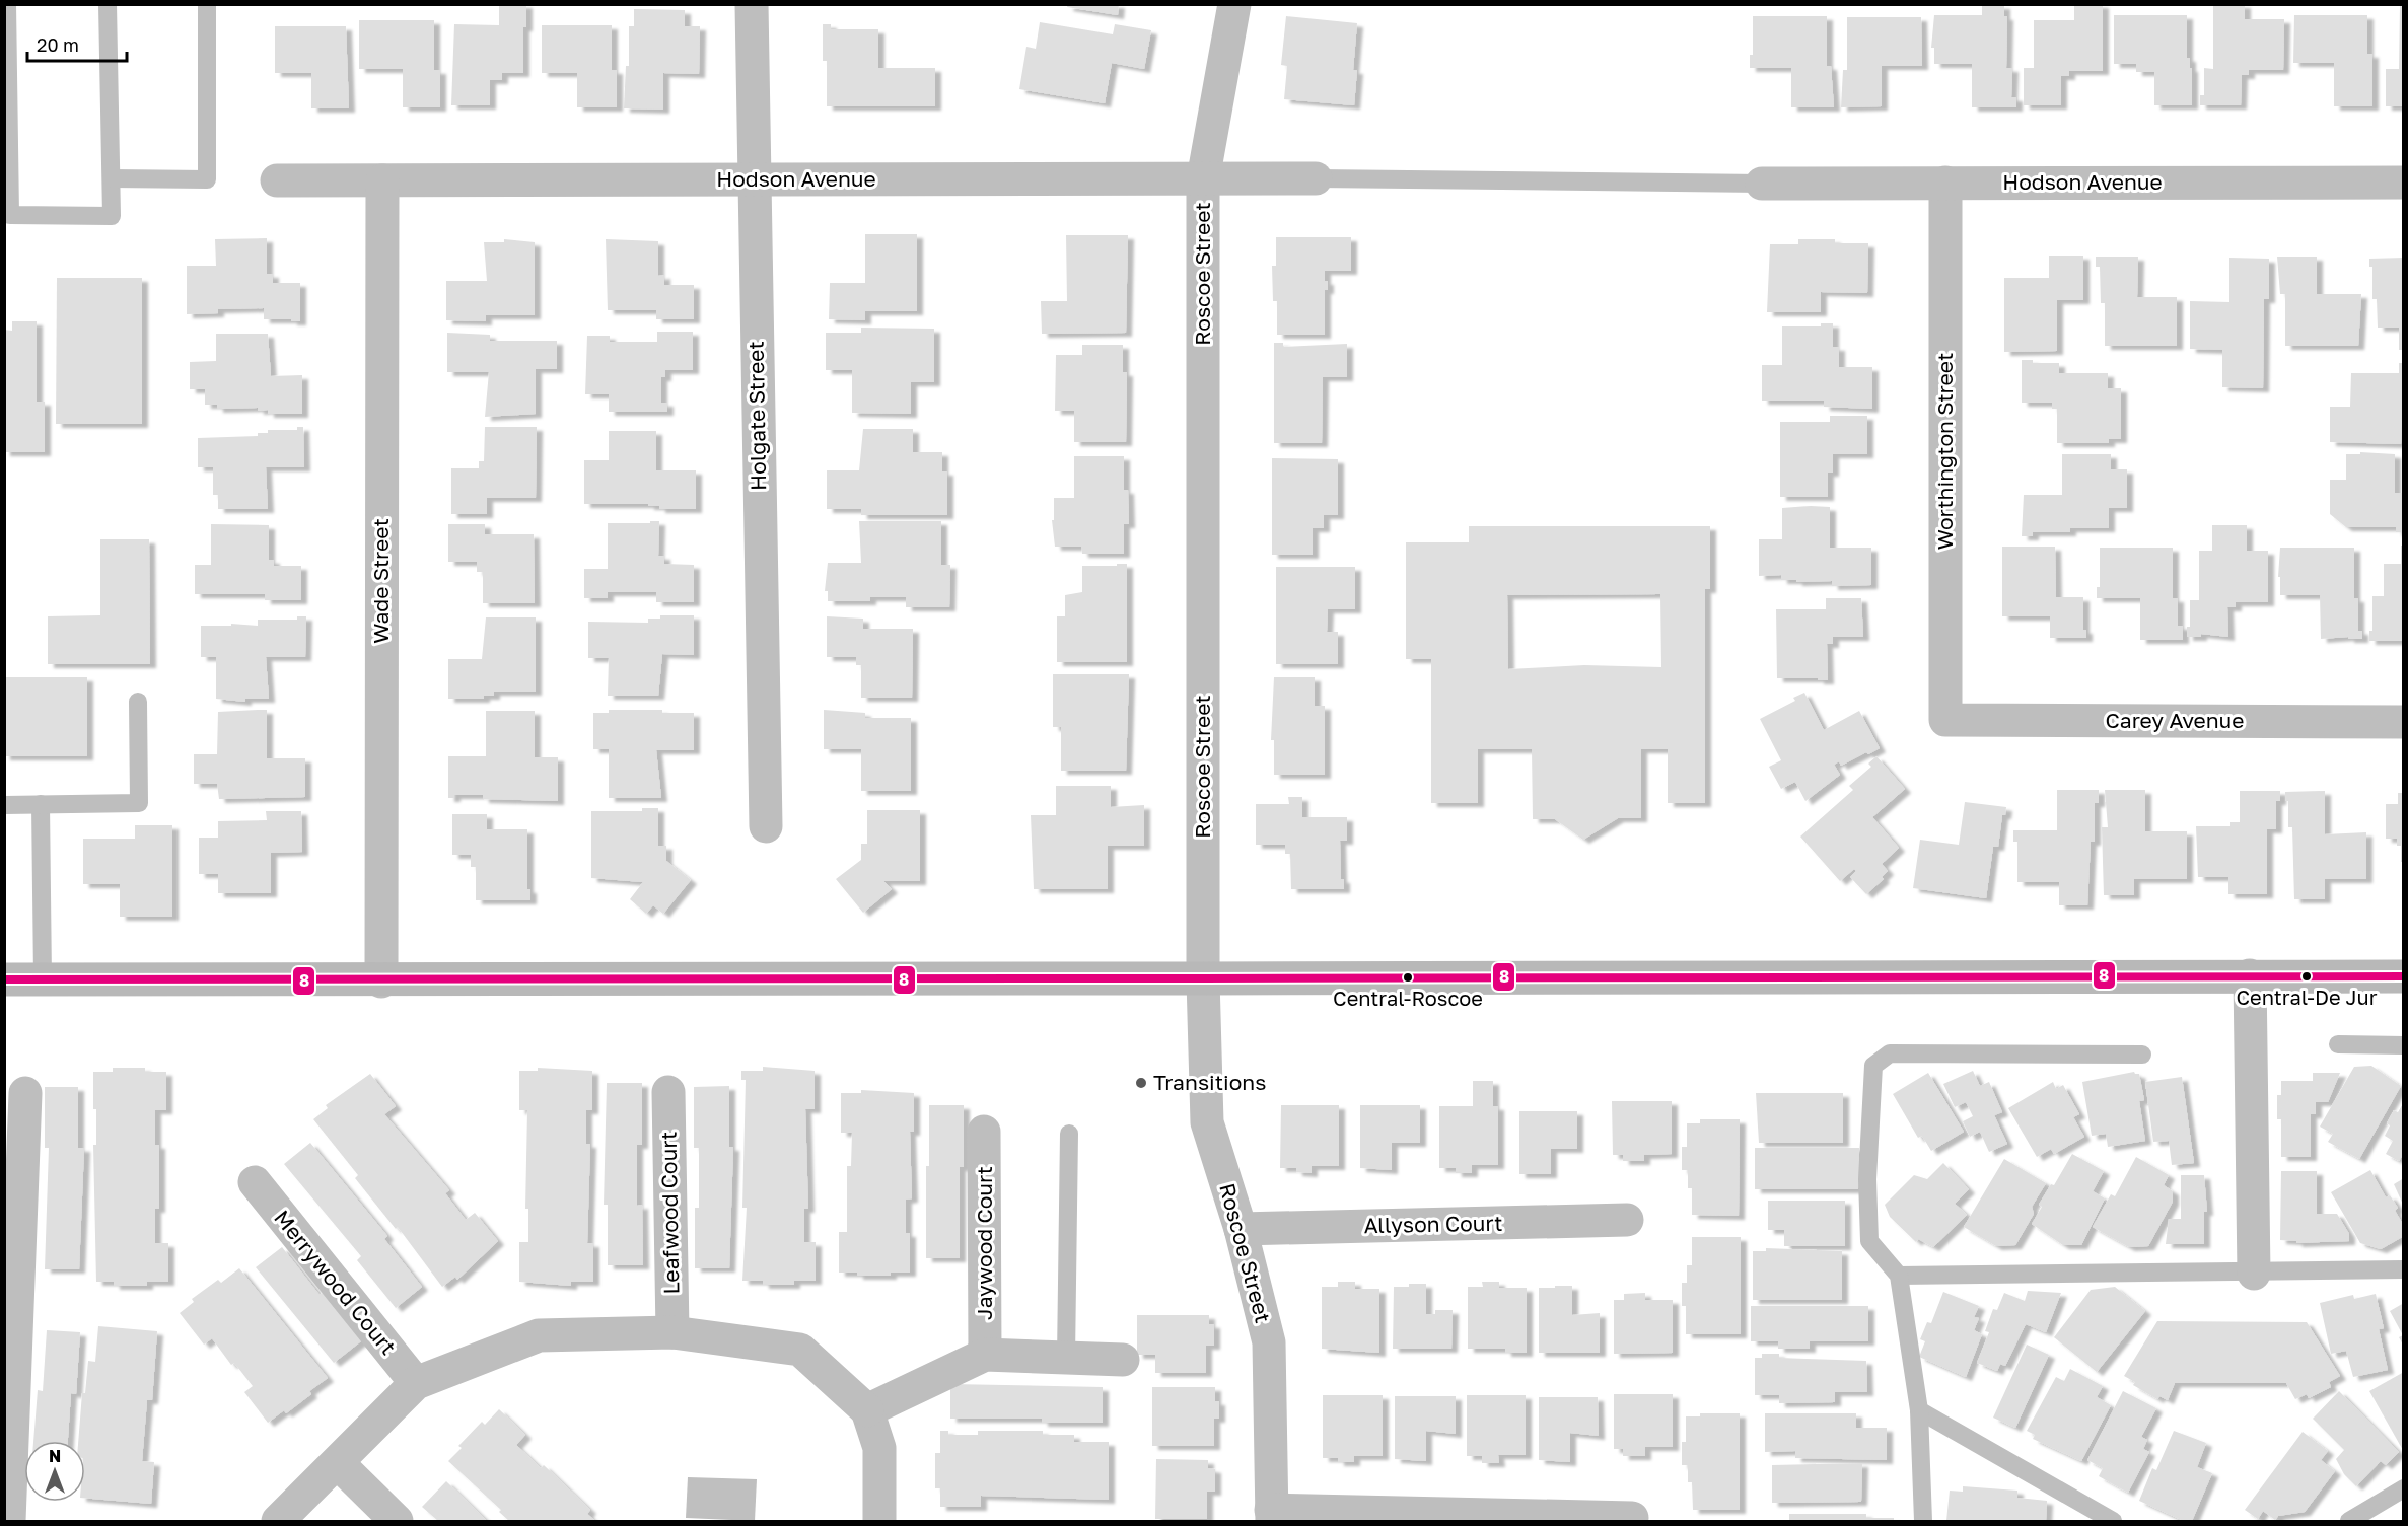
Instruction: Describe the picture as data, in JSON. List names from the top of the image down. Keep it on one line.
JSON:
{"streets":{"street":["Hodson Avenue","Roscoe Street","Holgate Street","Worthington Street","Wade Street","Carey Avenue","Leafwood Court","Allyson Court","Jaywood Court","Merrywood Court"]},"crossings":[["Hodson Avenue","Roscoe Street"],["Hodson Avenue","Holgate Street"],["Hodson Avenue","Worthington Street"],["Hodson Avenue","Wade Street"],["Roscoe Street","Allyson Court"],["Worthington Street","Carey Avenue"]],"places":["Central-De Jur","Central-Roscoe","Transitions"],"lines":["transit line 8"],"scale_bar":"20 m","north":"top"}
